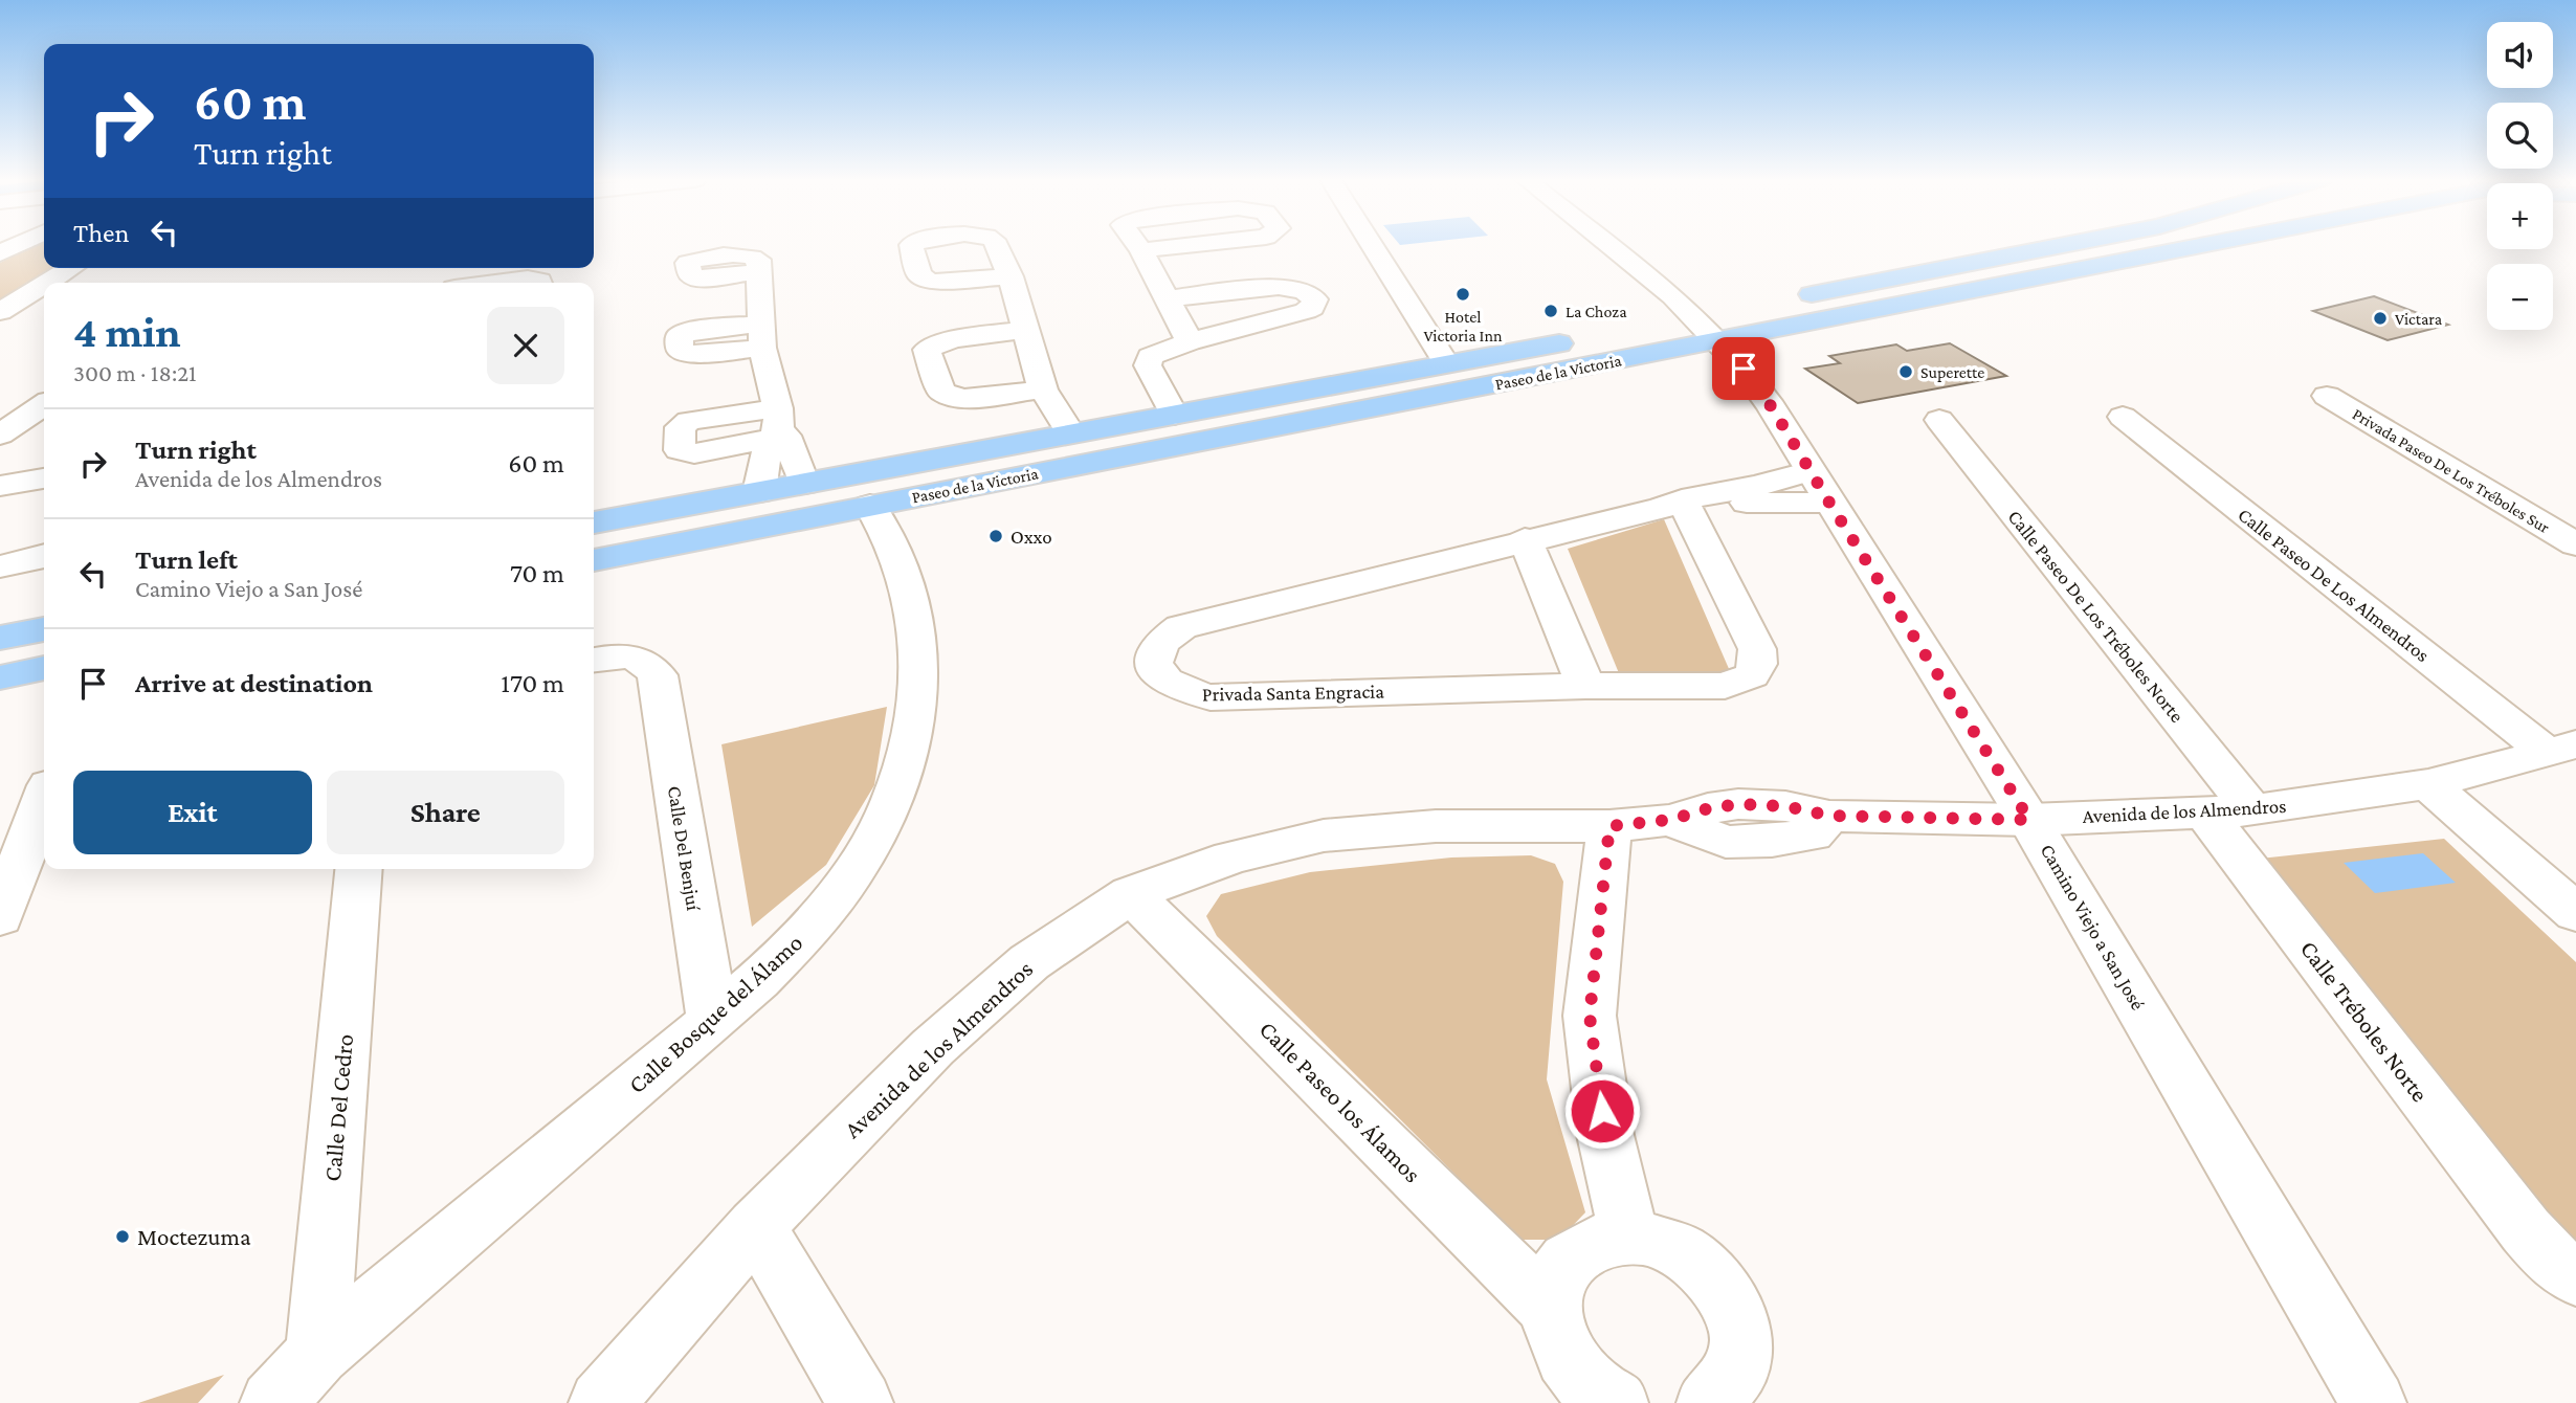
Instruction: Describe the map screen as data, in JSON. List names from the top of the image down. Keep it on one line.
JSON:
{"streets":{"main road":["Paseo de la Victoria"],"street":["Privada Paseo De Los Tréboles Sur","Calle Paseo De Los Almendros","Calle Paseo De Los Tréboles Norte","Privada Santa Engracia","Avenida de los Almendros","Calle Del Benjuí","Camino Viejo a San José","Calle Bosque del Álamo","Calle Tréboles Norte","Calle Paseo los Álamos","Calle Del Cedro"]},"crossings":[["Paseo de la Victoria","Camino Viejo a San José"],["Paseo de la Victoria","Calle Bosque del Álamo"],["Calle Paseo De Los Almendros","Avenida de los Almendros"],["Calle Paseo De Los Tréboles Norte","Avenida de los Almendros"],["Calle Paseo De Los Tréboles Norte","Calle Tréboles Norte"],["Privada Santa Engracia","Camino Viejo a San José"],["Avenida de los Almendros","Camino Viejo a San José"],["Avenida de los Almendros","Calle Tréboles Norte"],["Avenida de los Almendros","Calle Paseo los Álamos"],["Calle Del Benjuí","Calle Bosque del Álamo"],["Calle Bosque del Álamo","Calle Del Cedro"]],"places":["Hotel Victoria Inn","La Choza","Victara","Superette","Oxxo","Moctezuma"],"page":{"map_buttons":["+","−"],"turn":["60 m","Turn right"],"then":"Then","heading":["4 min","300 m · 18:21"],"list":[{"name":"Turn right","note":"Avenida de los Almendros","value":"60 m"},{"name":"Turn left","note":"Camino Viejo a San José","value":"70 m"},{"name":"Arrive at destination","value":"170 m"}],"buttons":["Exit","Share"]}}
